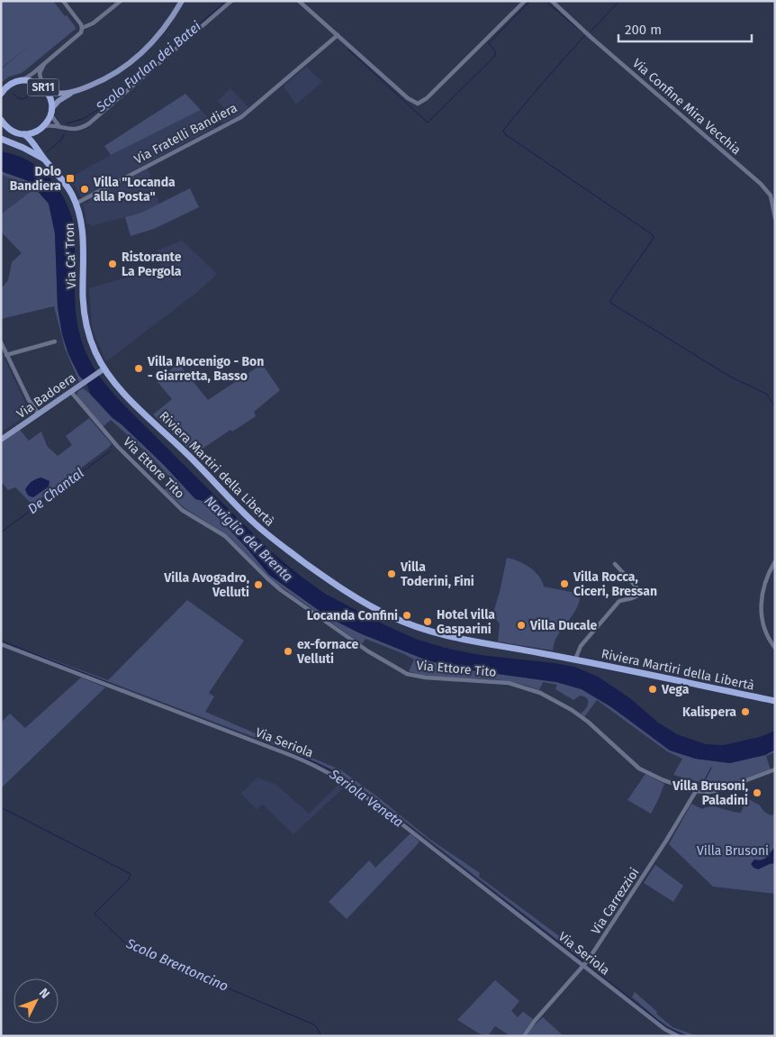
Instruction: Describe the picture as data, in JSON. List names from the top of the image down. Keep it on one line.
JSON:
{"streets":{"main road":["SR11","Via Ca' Tron","Via Badoera","Riviera Martiri della Libertà"],"street":["Via Confine Mira Vecchia","Via Fratelli Bandiera","Via Ettore Tito","Via Seriola","Via Carrezzioi"]},"crossings":[["SR11","Via Ca' Tron"],["Via Fratelli Bandiera","Via Ca' Tron"],["Via Ca' Tron","Via Badoera"],["Via Ca' Tron","Riviera Martiri della Libertà"],["Via Badoera","Via Ettore Tito"],["Via Badoera","Riviera Martiri della Libertà"],["Via Ettore Tito","Via Carrezzioi"],["Via Seriola","Via Carrezzioi"]],"water":["Scolo Furlan dei Batei","De Chantal","Naviglio del Brenta","Seriola Veneta","Scolo Brentoncino"],"parks":["Villa Brusoni"],"places":{"transit":["Dolo Bandiera"],"other":["Villa \"Locanda alla Posta\"","Ristorante La Pergola","Villa Mocenigo - Bon - Giarretta, Basso","Villa Toderini, Fini","Villa Rocca, Ciceri, Bressan","Villa Avogadro, Velluti","Locanda Confini","Hotel villa Gasparini","Villa Ducale","ex-fornace Velluti","Vega","Kalispera","Villa Brusoni, Paladini"]},"scale_bar":"200 m","north":"top right"}
